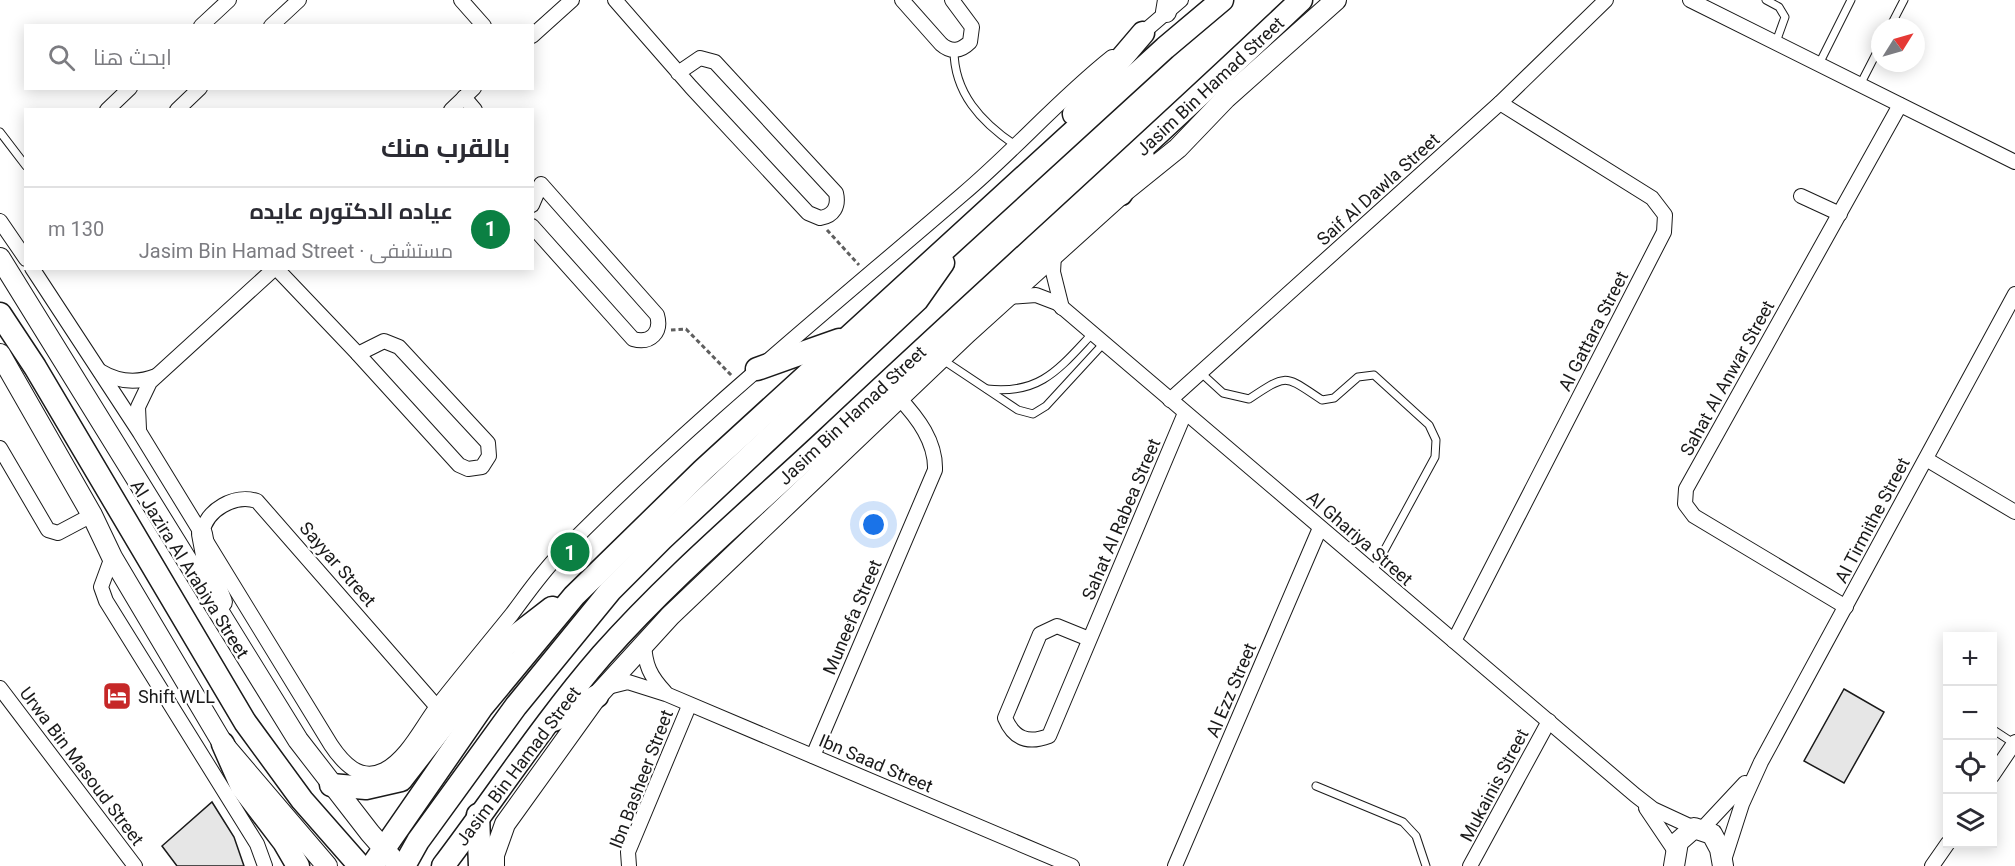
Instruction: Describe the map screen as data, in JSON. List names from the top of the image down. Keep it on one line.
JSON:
{"streets":{"main road":["Jasim Bin Hamad Street","Al Jazira Al Arabiya Street"],"street":["Saif Al Dawla Street","Al Gattara Street","Sahat Al Anwar Street","Sahat Al Rabea Street","Al Tirmithe Street","Al Ghariya Street","Sayyar Street","Muneefa Street","Al Ezz Street","Ibn Saad Street","Urwa Bin Masoud Street","Ibn Basheer Street","Mukainis Street"]},"crossings":[["Jasim Bin Hamad Street","Al Ghariya Street"],["Jasim Bin Hamad Street","Muneefa Street"],["Jasim Bin Hamad Street","Ibn Saad Street"],["Saif Al Dawla Street","Al Gattara Street"],["Saif Al Dawla Street","Al Ghariya Street"],["Al Gattara Street","Al Ghariya Street"],["Sahat Al Anwar Street","Al Tirmithe Street"],["Sahat Al Rabea Street","Al Ghariya Street"],["Al Tirmithe Street","Al Ghariya Street"],["Al Ghariya Street","Al Ezz Street"],["Al Ghariya Street","Mukainis Street"],["Sayyar Street","Al Jazira Al Arabiya Street"],["Muneefa Street","Ibn Saad Street"],["Ibn Saad Street","Ibn Basheer Street"]],"places":{"hotel":["Shift WLL"]},"north":"top right","page":{"search":"ابحث هنا","heading":"بالقرب منك","list":[{"mark":"1","name":"عياده الدكتوره عايده","note":"مستشفى · Jasim Bin Hamad Street","value":"130 m"}],"pins":"1","map_buttons":["+","−"]}}
